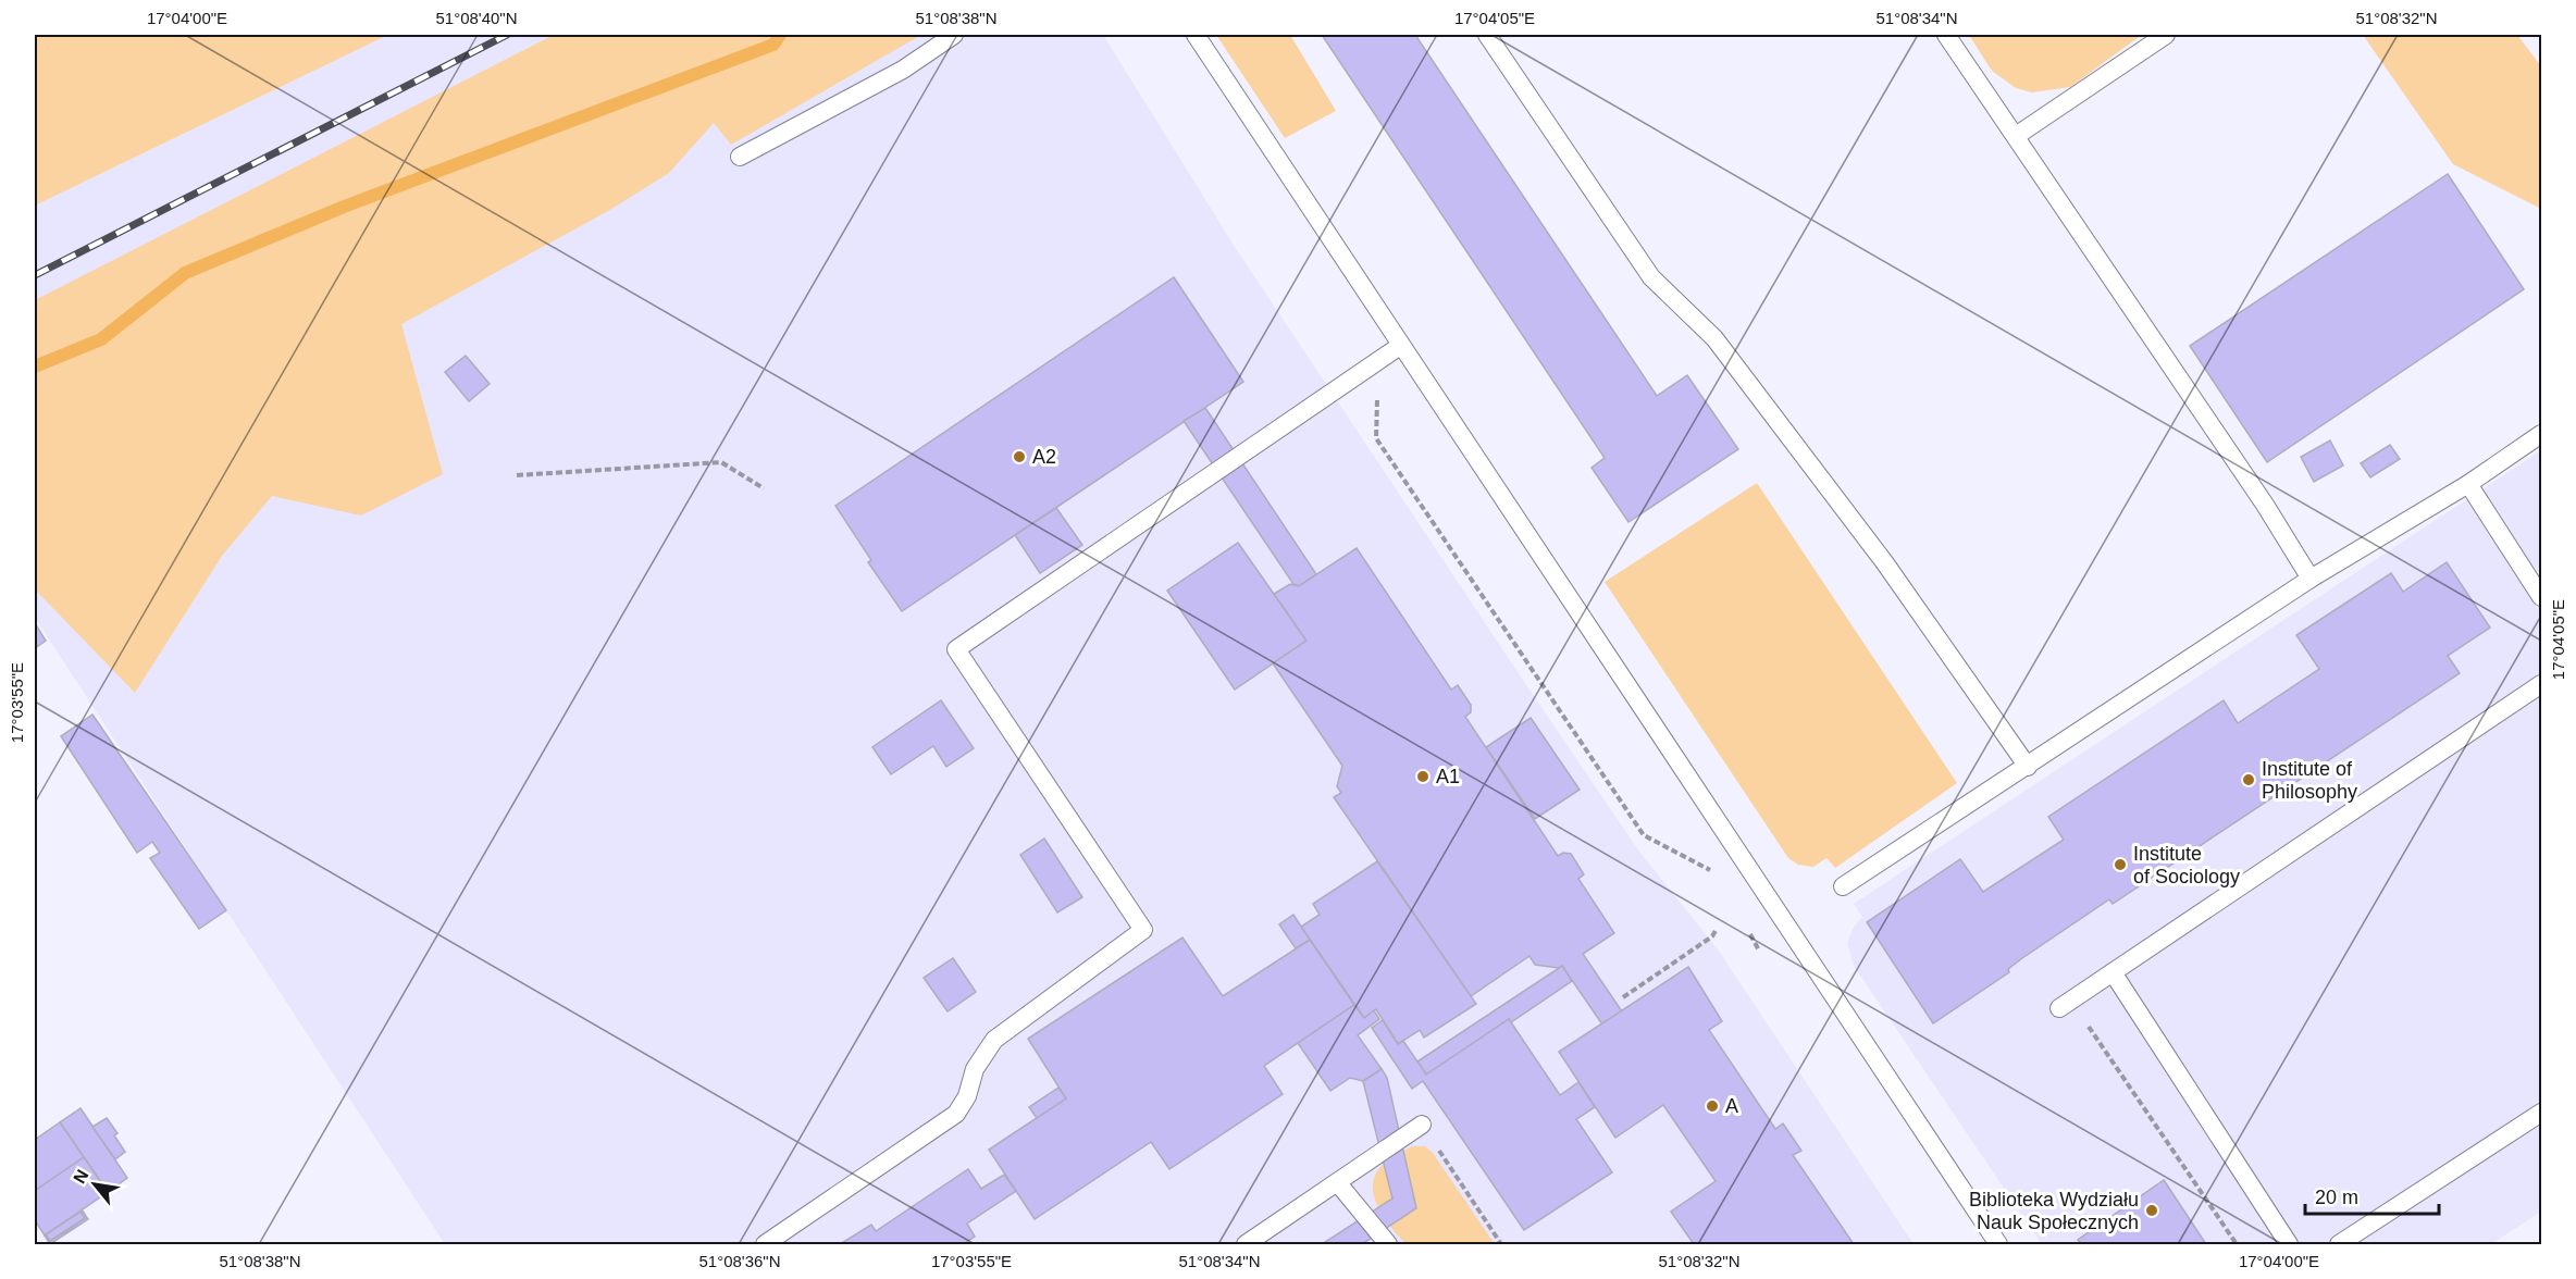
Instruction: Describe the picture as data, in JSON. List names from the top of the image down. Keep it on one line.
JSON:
{"places":["A2","A1","Institute of Philosophy","Institute of Sociology","A","Biblioteka Wydziału Nauk Społecznych"],"scale_bar":"20 m","north":"top left","coordinates":["17°04'00\"E","51°08'40\"N","51°08'38\"N","17°04'05\"E","51°08'34\"N","51°08'32\"N","17°03'55\"E","51°08'36\"N"]}
